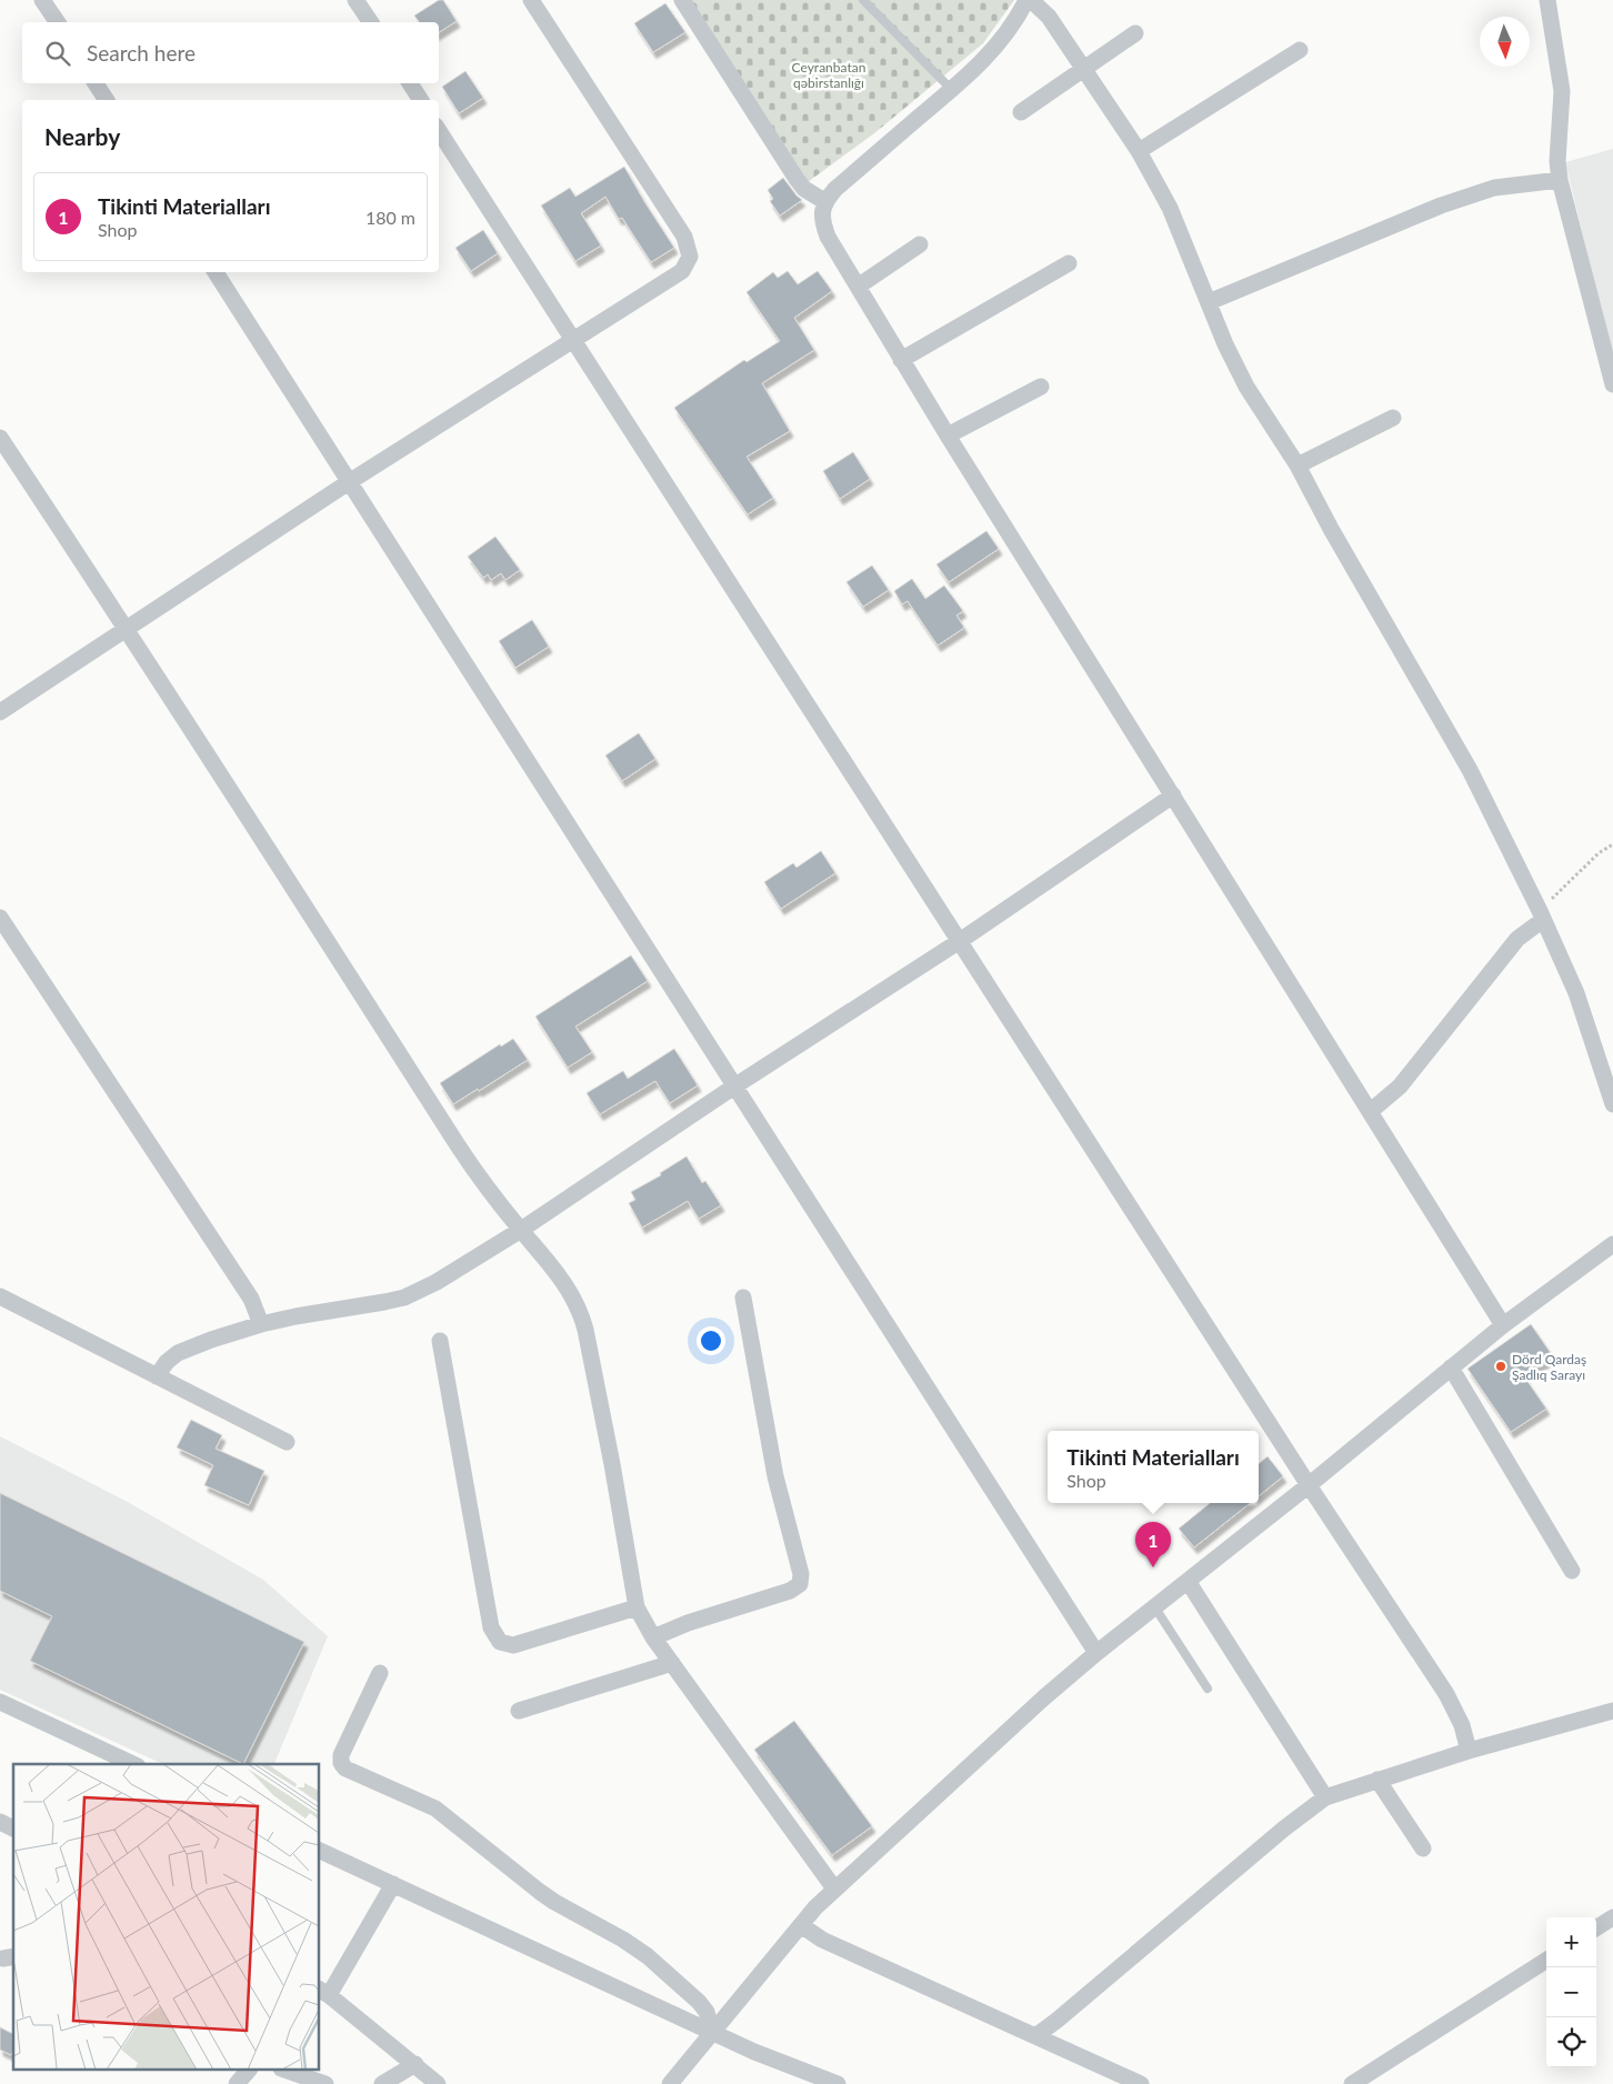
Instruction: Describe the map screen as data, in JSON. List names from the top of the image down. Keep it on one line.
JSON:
{"parks":["Ceyranbatan qəbirstanlığı"],"places":["Dörd Qardaş Şadlıq Sarayı"],"north":"bottom","page":{"search":"Search here","heading":"Nearby","list":[{"mark":"1","name":"Tikinti Materialları","note":"Shop","value":"180 m"}],"popup":["Tikinti Materialları","Shop"],"pins":"1","map_buttons":["+","−"]}}
